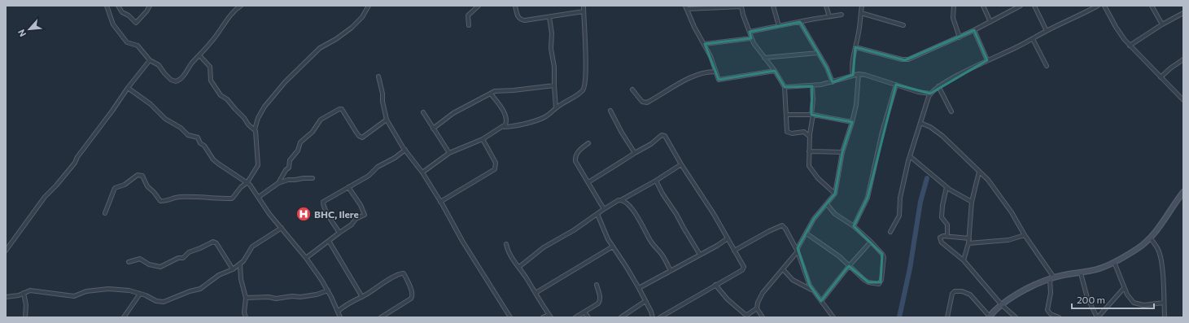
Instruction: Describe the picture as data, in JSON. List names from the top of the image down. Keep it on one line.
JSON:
{"places":{"hospital":["BHC, Ilere"]},"scale_bar":"200 m","north":"bottom left"}
